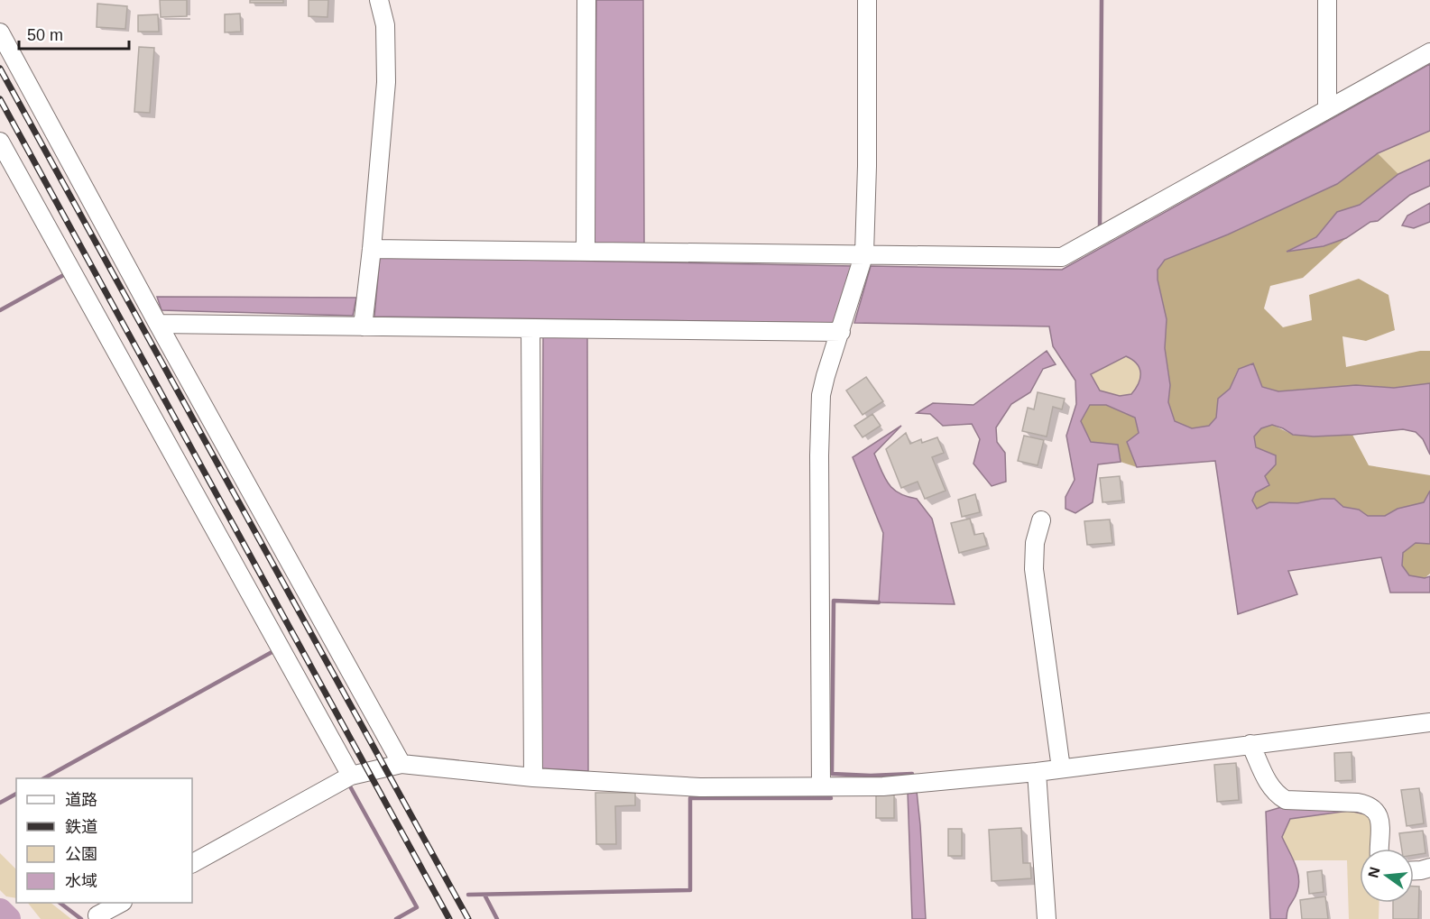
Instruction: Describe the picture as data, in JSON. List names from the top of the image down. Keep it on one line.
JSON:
{"legend":["道路","鉄道","公園","水域"],"scale_bar":"50 m","north":"left"}
